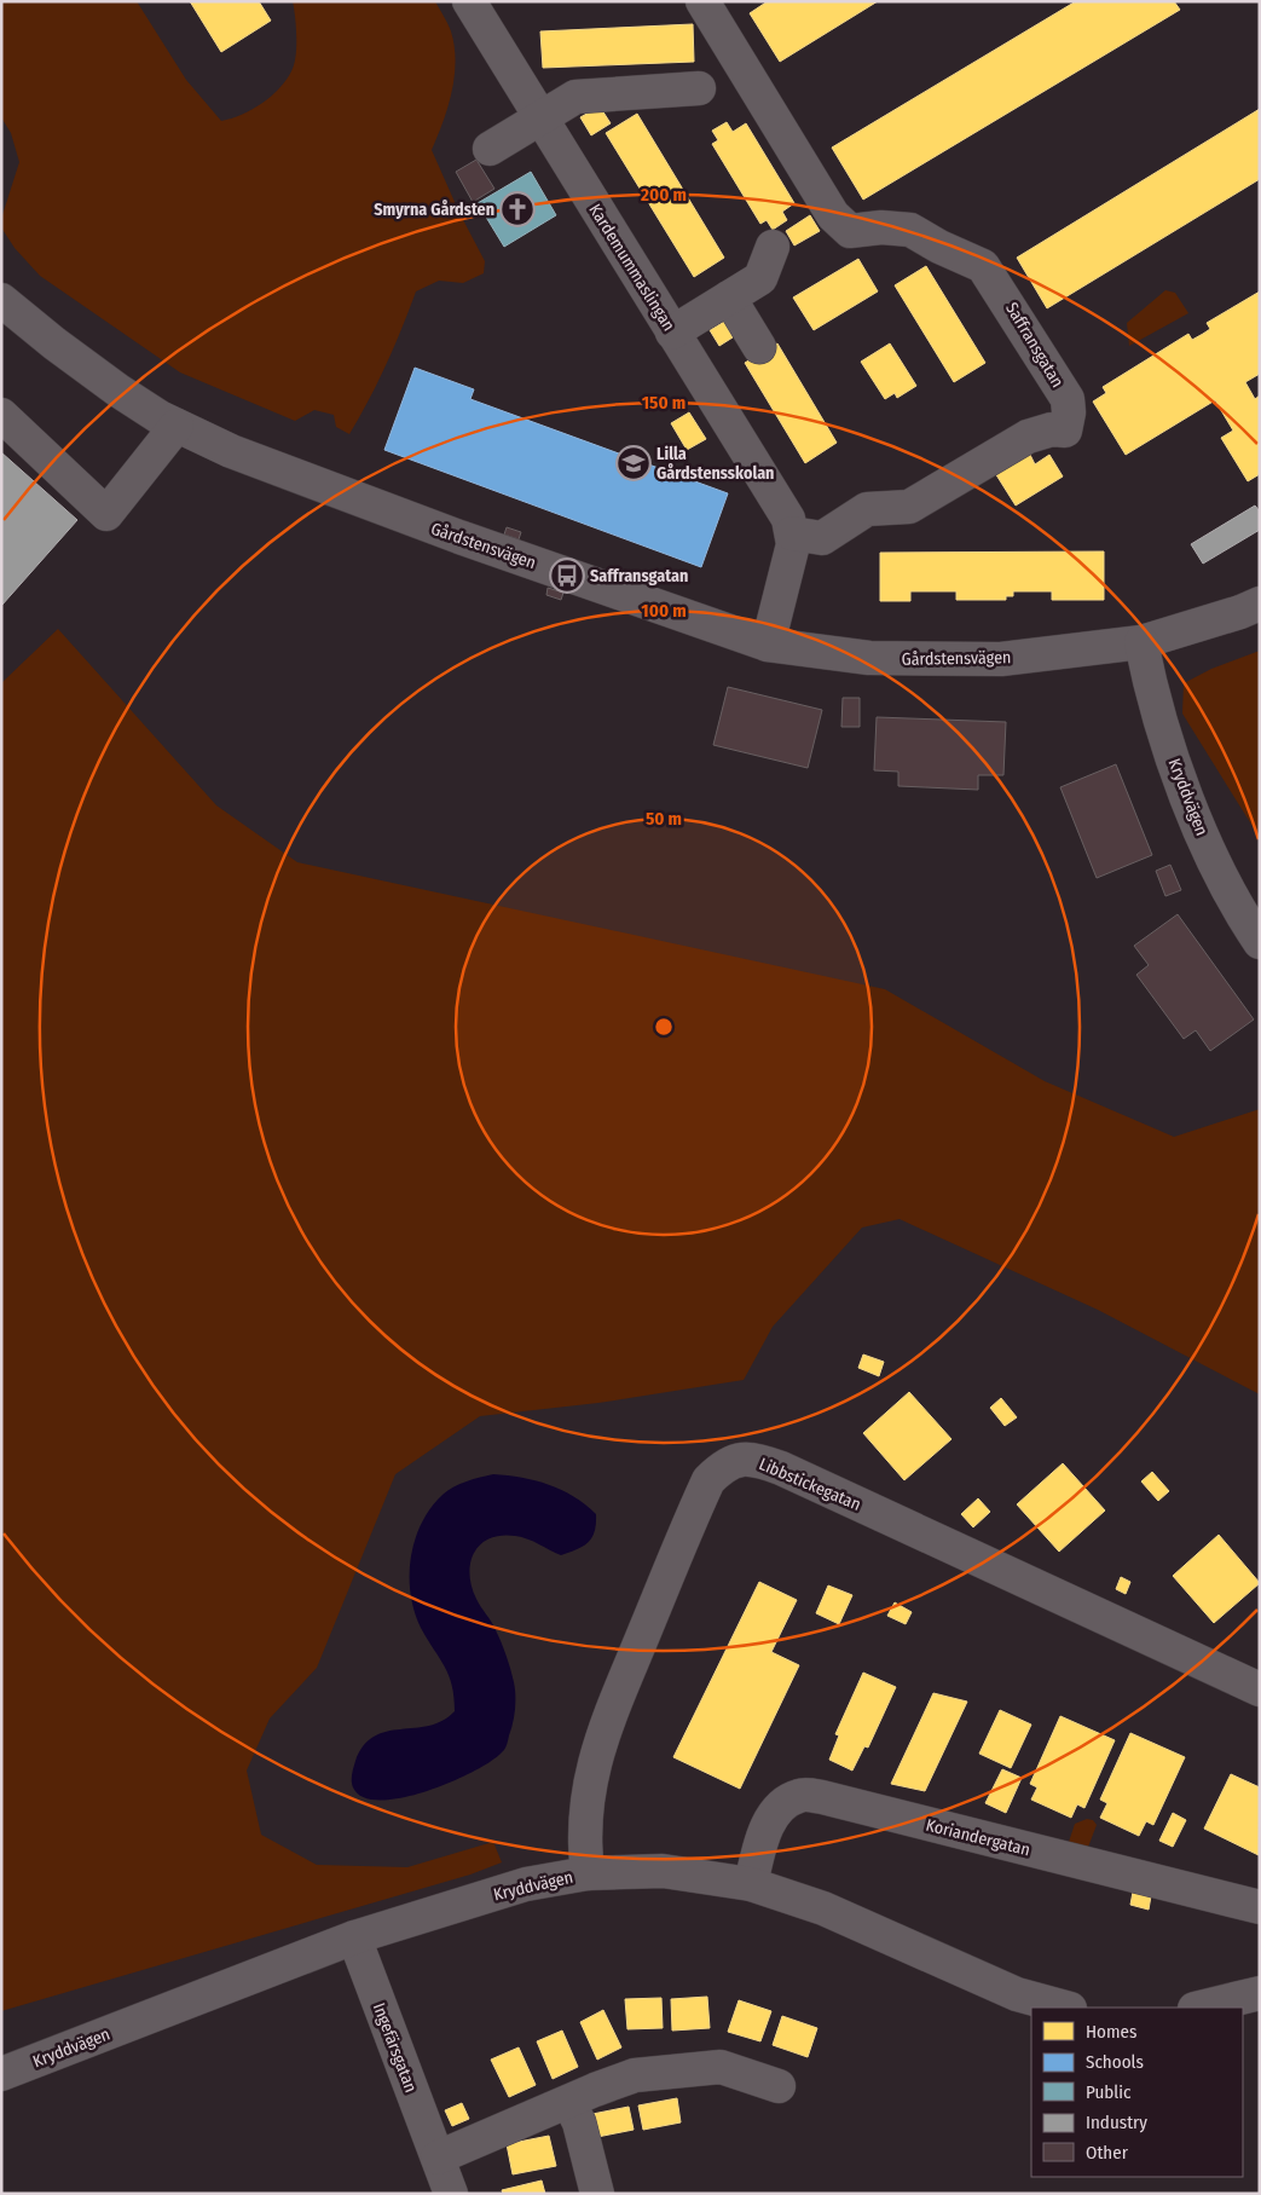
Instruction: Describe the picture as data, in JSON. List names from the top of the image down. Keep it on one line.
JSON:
{"streets":{"street":["Kardemummaslingan","Saffransgatan","Gårdstensvägen","Kryddvägen","Libbstickegatan","Koriandergatan","Ingefärsgatan"]},"crossings":[["Kardemummaslingan","Saffransgatan"],["Gårdstensvägen","Kryddvägen"],["Kryddvägen","Libbstickegatan"],["Kryddvägen","Koriandergatan"],["Kryddvägen","Ingefärsgatan"]],"places":{"church":["Smyrna Gårdsten"],"school or university":["Lilla Gårdstensskolan"],"bus stop":["Saffransgatan"]},"legend":["Homes","Schools","Public","Industry","Other"],"rings":["200 m","150 m","100 m","50 m"]}
